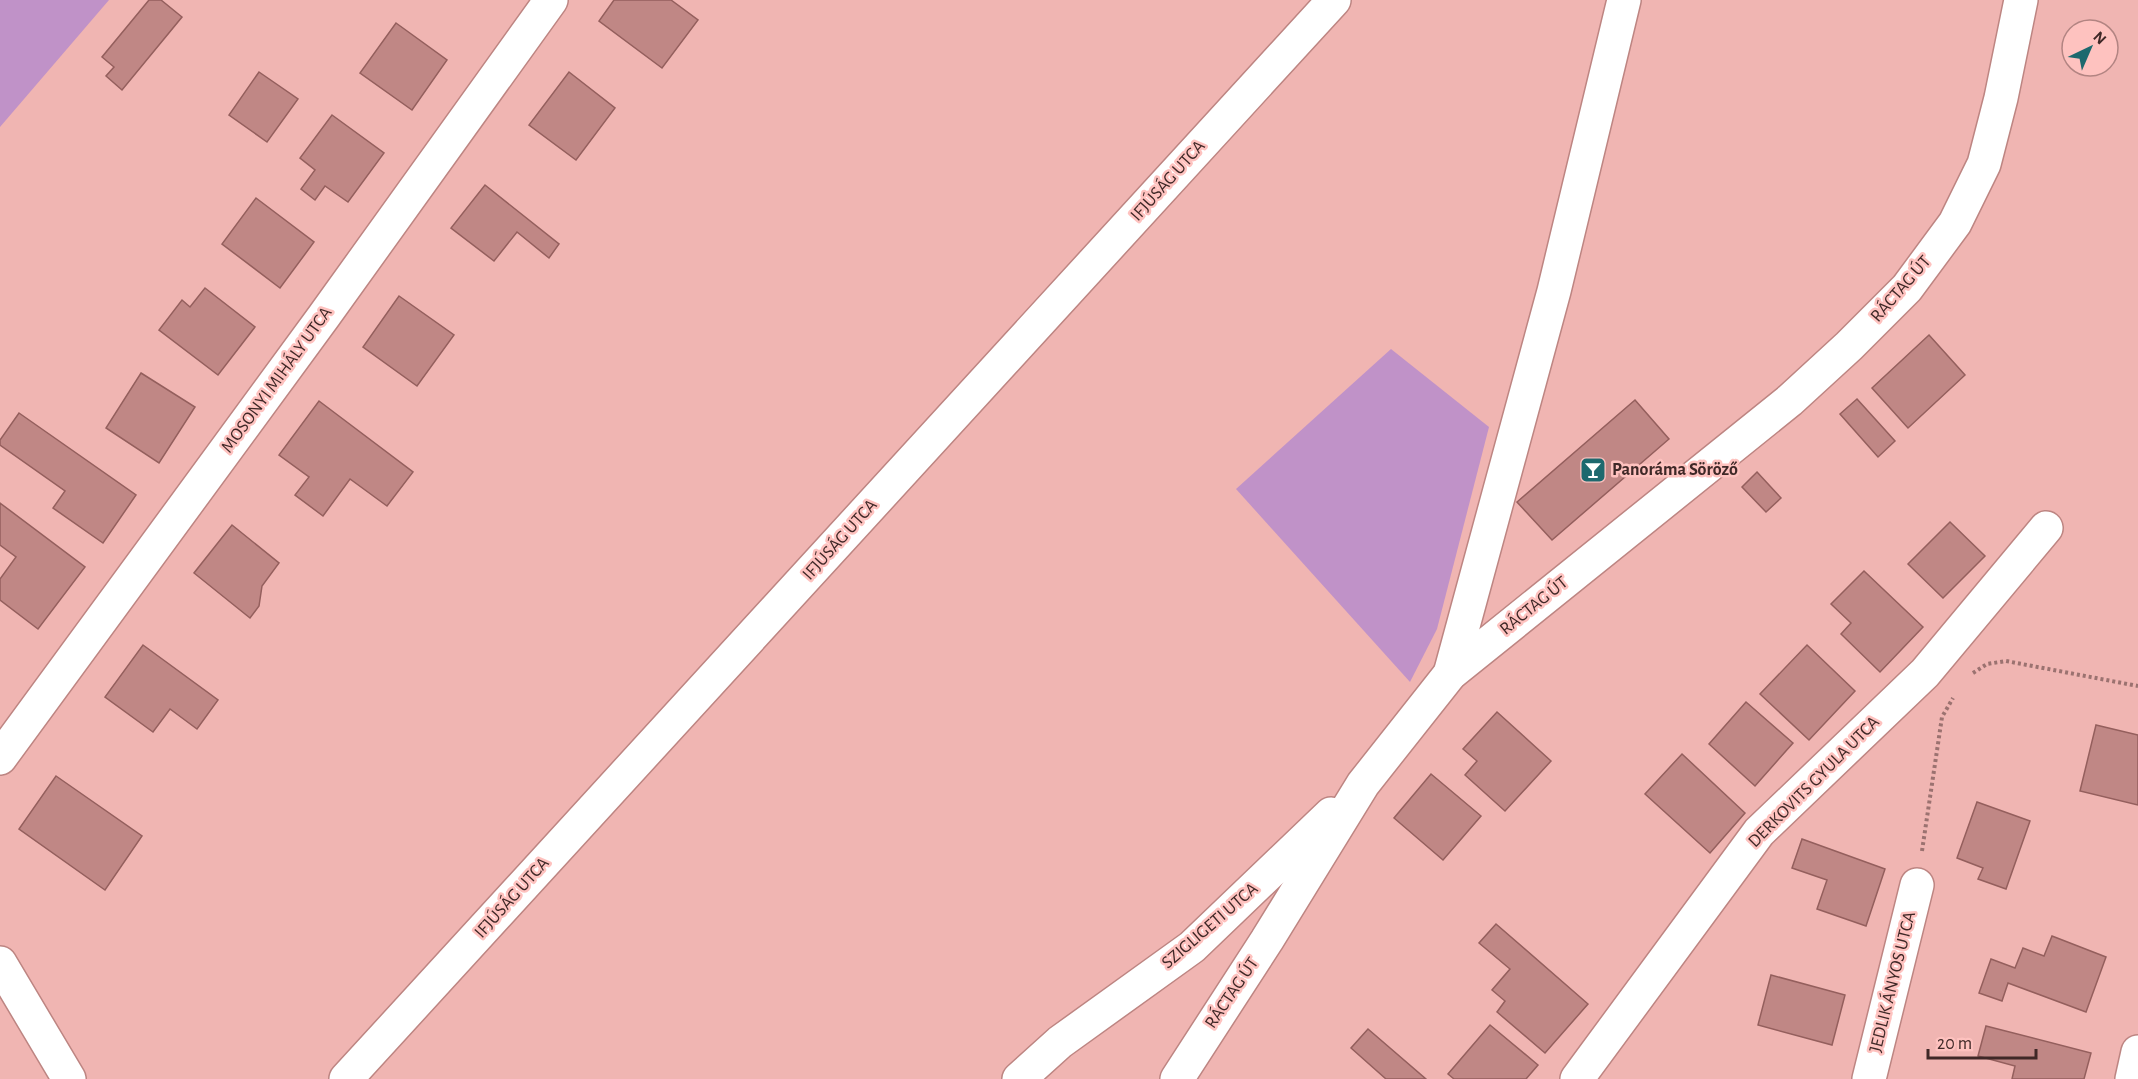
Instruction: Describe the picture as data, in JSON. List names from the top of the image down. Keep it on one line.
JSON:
{"streets":{"street":["IFJÚSÁG UTCA","RÁCTAG ÚT","MOSONYI MIHÁLY UTCA","DERKOVITS GYULA UTCA","SZIGLIGETI UTCA","JEDLIK ÁNYOS UTCA"]},"crossings":[["RÁCTAG ÚT","SZIGLIGETI UTCA"]],"places":{"bar":["Panoráma Söröző"]},"scale_bar":"20 m","north":"top right"}
